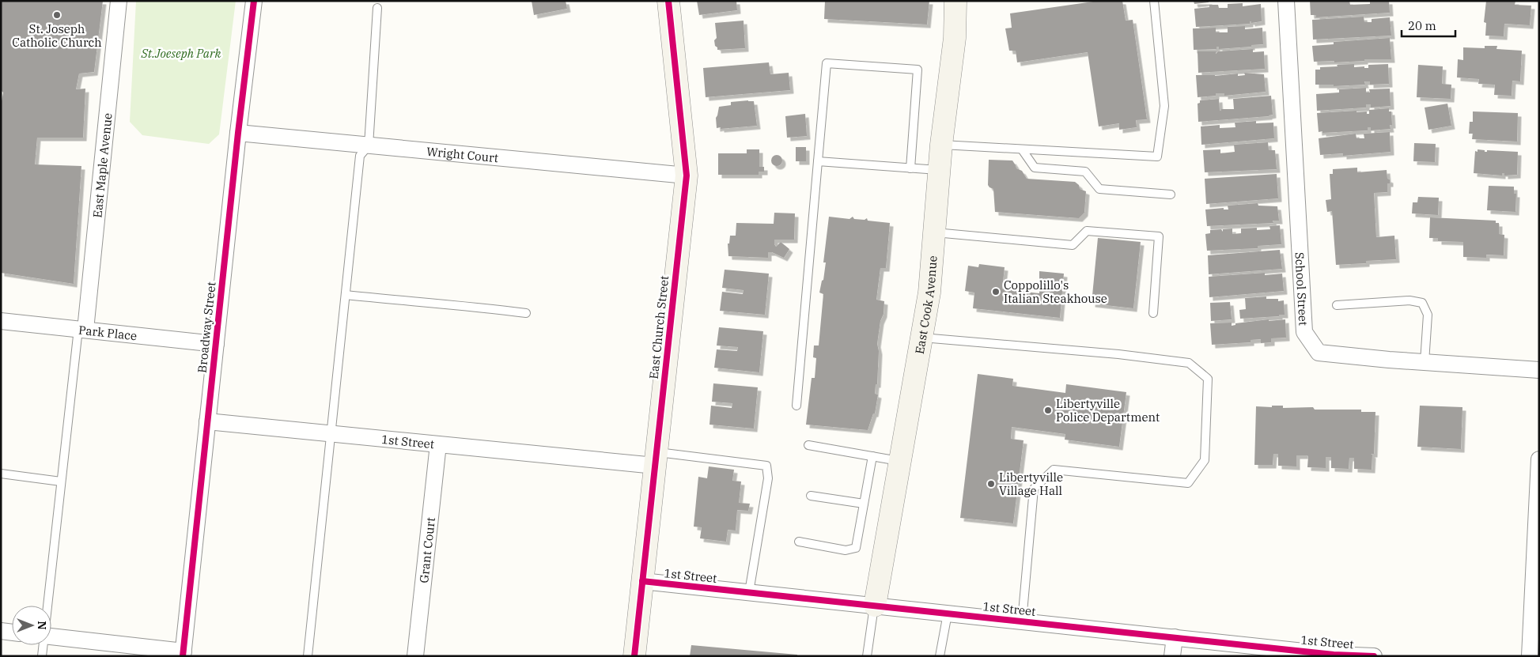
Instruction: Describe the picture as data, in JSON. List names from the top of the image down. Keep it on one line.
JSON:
{"streets":{"street":["Wright Court","East Maple Avenue","School Street","East Cook Avenue","Broadway Street","East Church Street","Park Place","1st Street","Grant Court"]},"crossings":[["Wright Court","Broadway Street"],["Wright Court","East Church Street"],["East Maple Avenue","Park Place"],["East Cook Avenue","1st Street"],["Broadway Street","Park Place"],["Broadway Street","1st Street"],["East Church Street","1st Street"],["1st Street","Grant Court"]],"parks":["St.Joeseph Park"],"places":["St. Joseph Catholic Church","Coppolillo's Italian Steakhouse","Libertyville Police Department","Libertyville Village Hall"],"scale_bar":"20 m","north":"right"}
